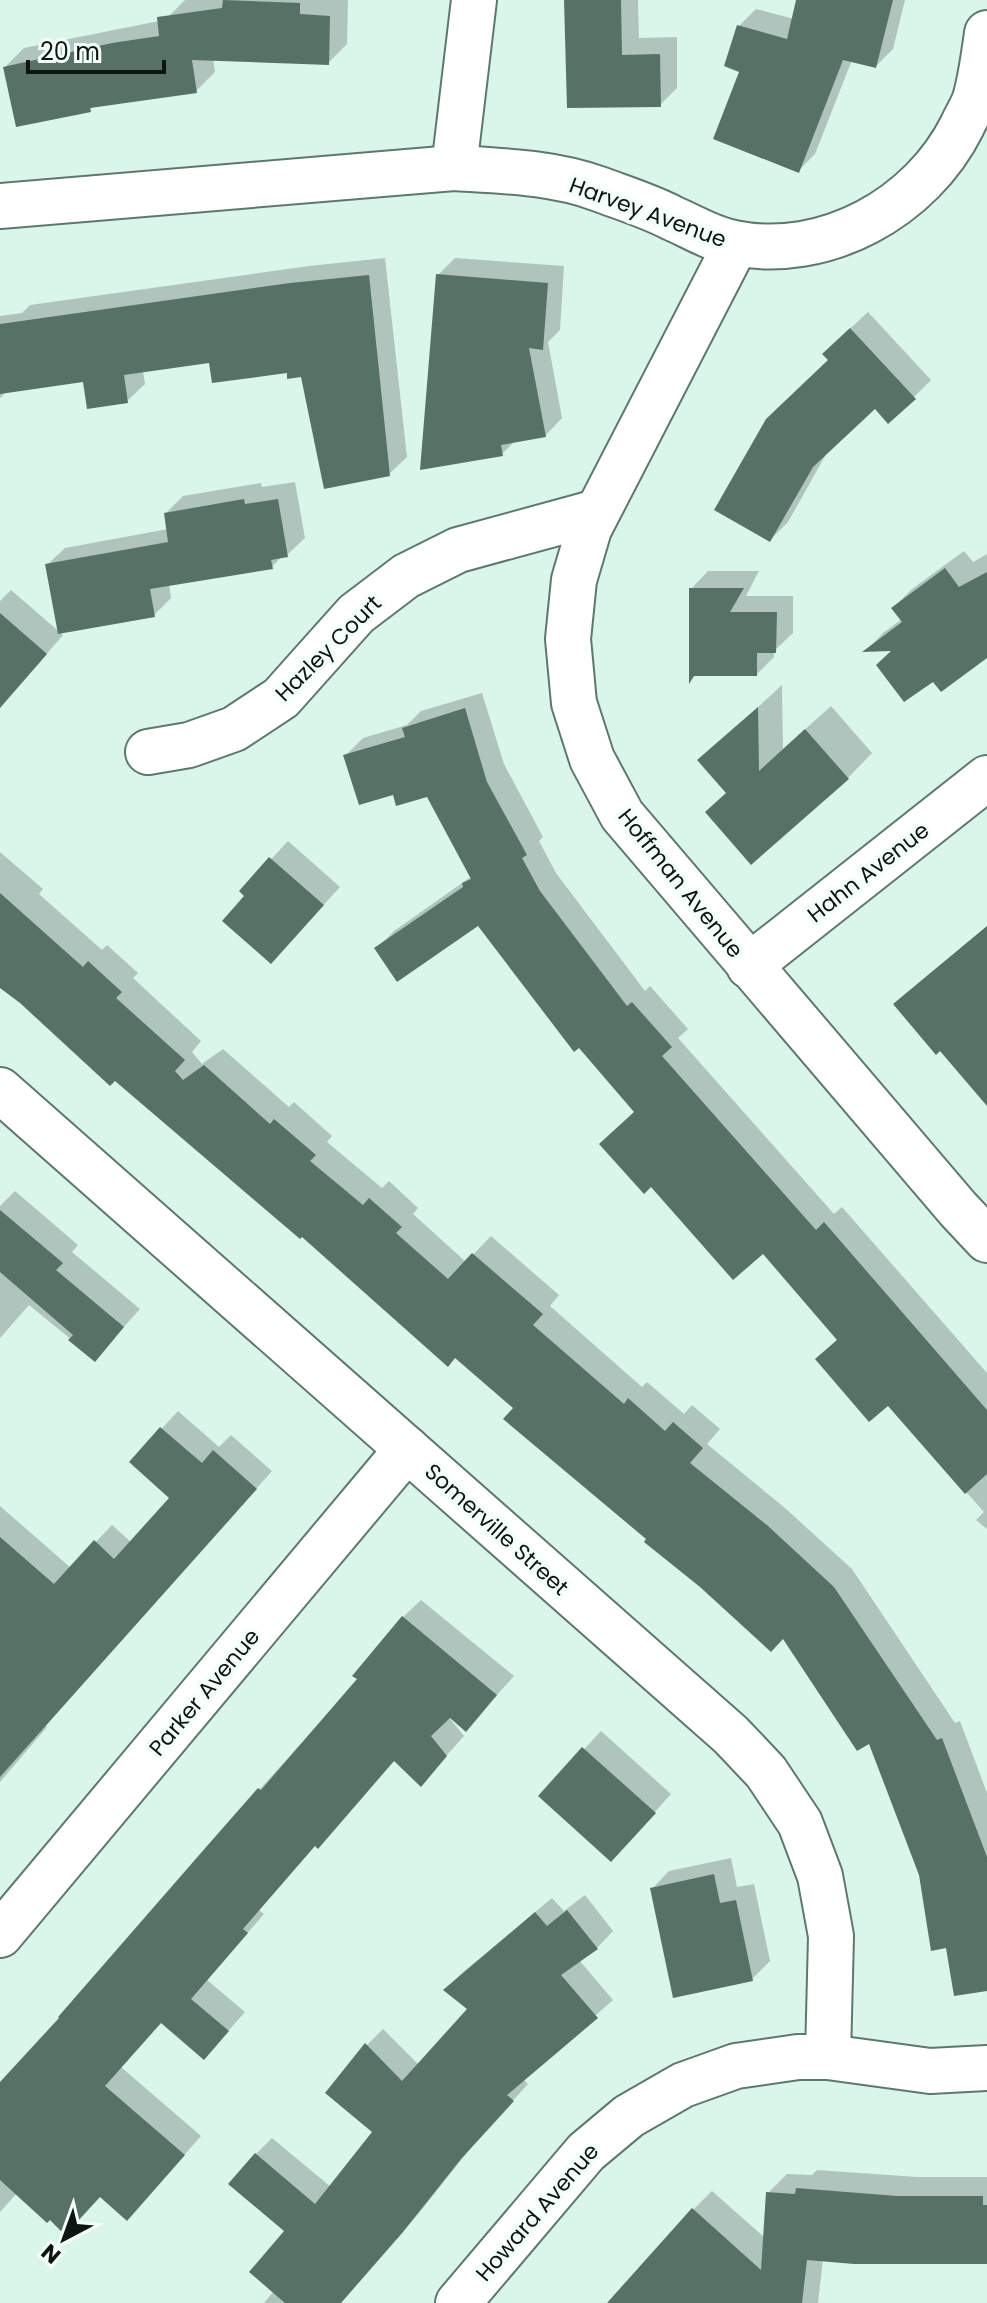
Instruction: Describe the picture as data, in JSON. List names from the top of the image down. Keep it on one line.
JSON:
{"streets":{"street":["Harvey Avenue","Hazley Court","Hahn Avenue","Hoffman Avenue","Somerville Street","Parker Avenue","Howard Avenue"]},"crossings":[["Harvey Avenue","Hoffman Avenue"],["Hazley Court","Hoffman Avenue"],["Hahn Avenue","Hoffman Avenue"],["Somerville Street","Parker Avenue"],["Somerville Street","Howard Avenue"]],"scale_bar":"20 m","north":"bottom left"}
